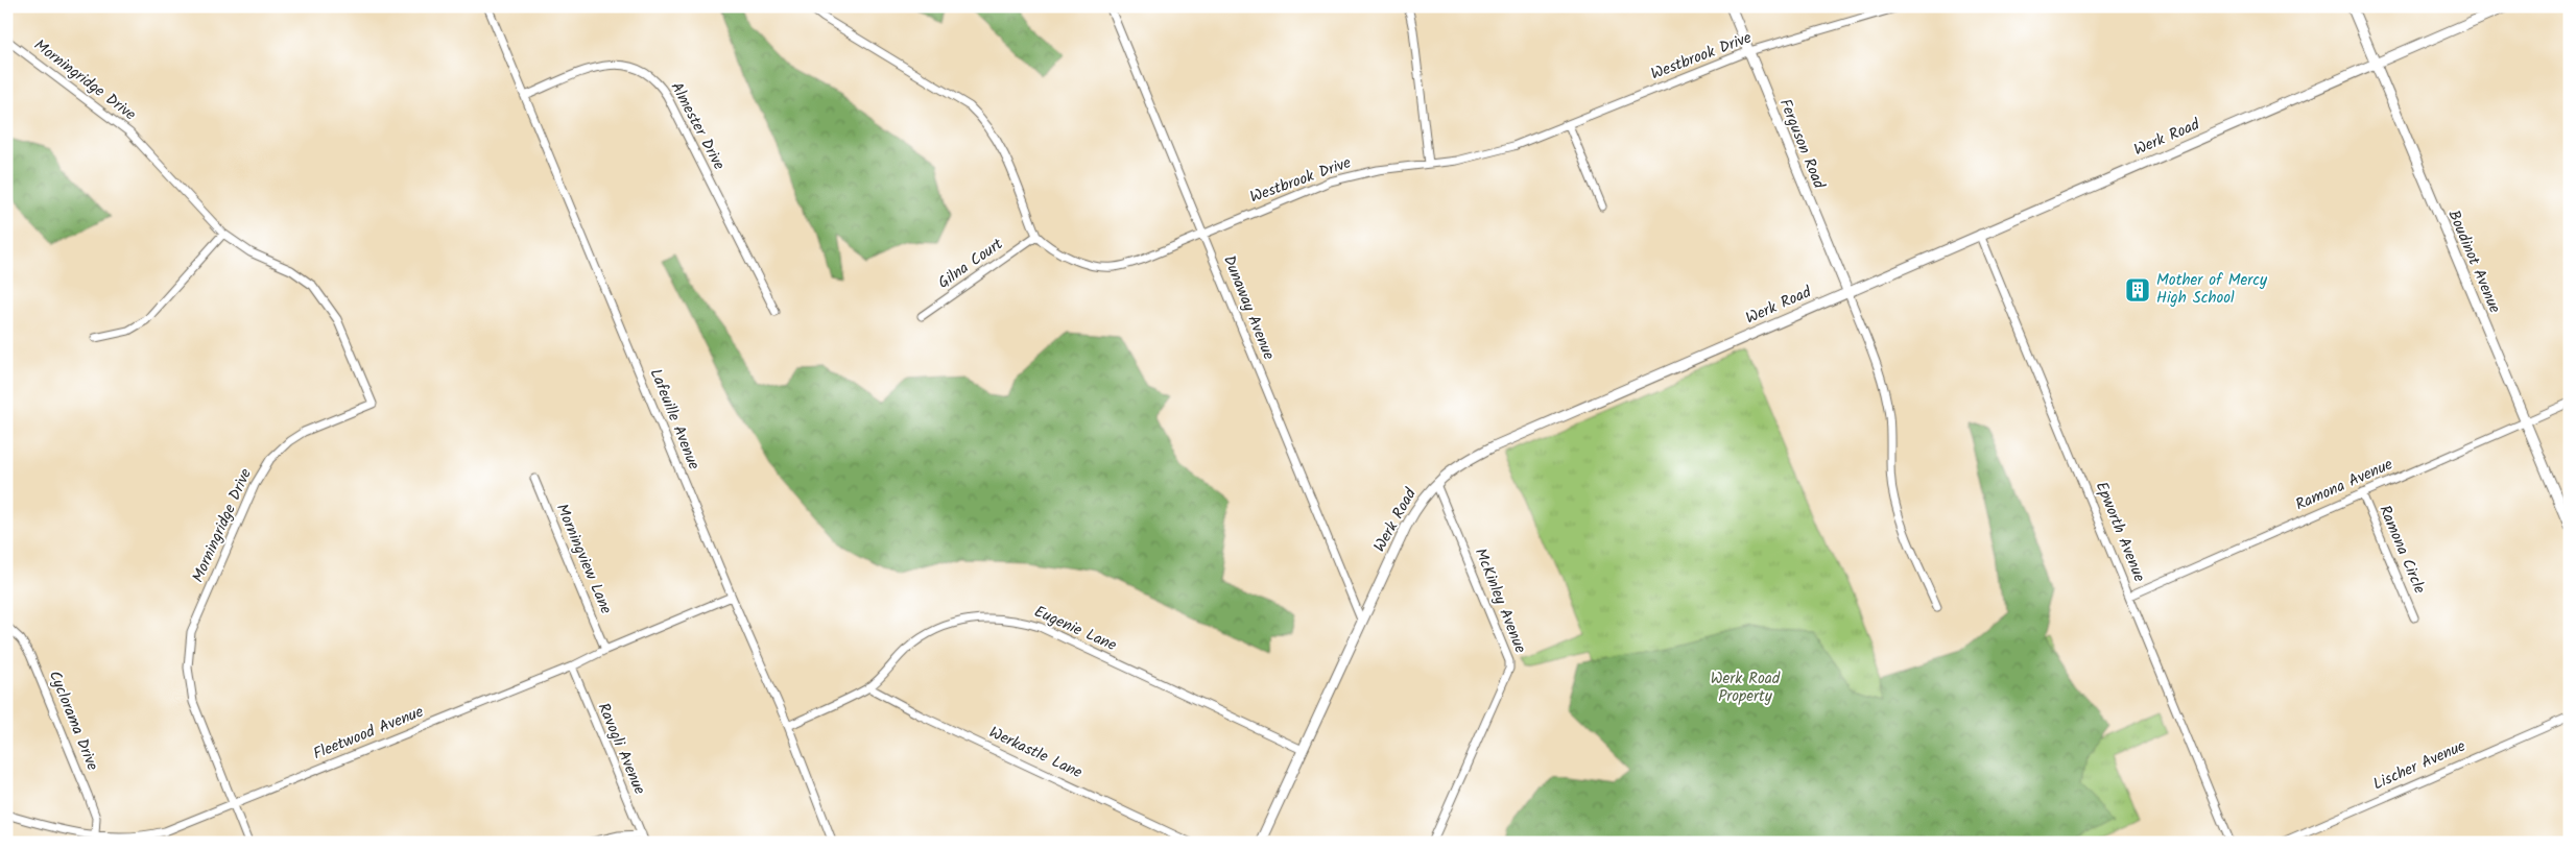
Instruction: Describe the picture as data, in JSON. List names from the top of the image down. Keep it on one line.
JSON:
{"streets":{"street":["Westbrook Drive","Morningridge Drive","Almester Drive","Werk Road","Ferguson Road","Boudinot Avenue","Gilna Court","Dunaway Avenue","Lafeuille Avenue","Ramona Avenue","Epworth Avenue","Ramona Circle","Morningview Lane","McKinley Avenue","Eugenie Lane","Cyclorama Drive","Fleetwood Avenue","Ravogli Avenue","Werkastle Lane","Lischer Avenue"]},"crossings":[["Westbrook Drive","Ferguson Road"],["Westbrook Drive","Gilna Court"],["Westbrook Drive","Dunaway Avenue"],["Morningridge Drive","Fleetwood Avenue"],["Almester Drive","Lafeuille Avenue"],["Werk Road","Ferguson Road"],["Werk Road","Boudinot Avenue"],["Werk Road","Dunaway Avenue"],["Werk Road","Epworth Avenue"],["Werk Road","McKinley Avenue"],["Werk Road","Eugenie Lane"],["Boudinot Avenue","Ramona Avenue"],["Lafeuille Avenue","Eugenie Lane"],["Lafeuille Avenue","Fleetwood Avenue"],["Ramona Avenue","Epworth Avenue"],["Ramona Avenue","Ramona Circle"],["Morningview Lane","Fleetwood Avenue"],["Eugenie Lane","Werkastle Lane"],["Cyclorama Drive","Fleetwood Avenue"],["Fleetwood Avenue","Ravogli Avenue"]],"parks":["Werk Road Property"],"places":{"building":["Mother of Mercy High School"]}}
